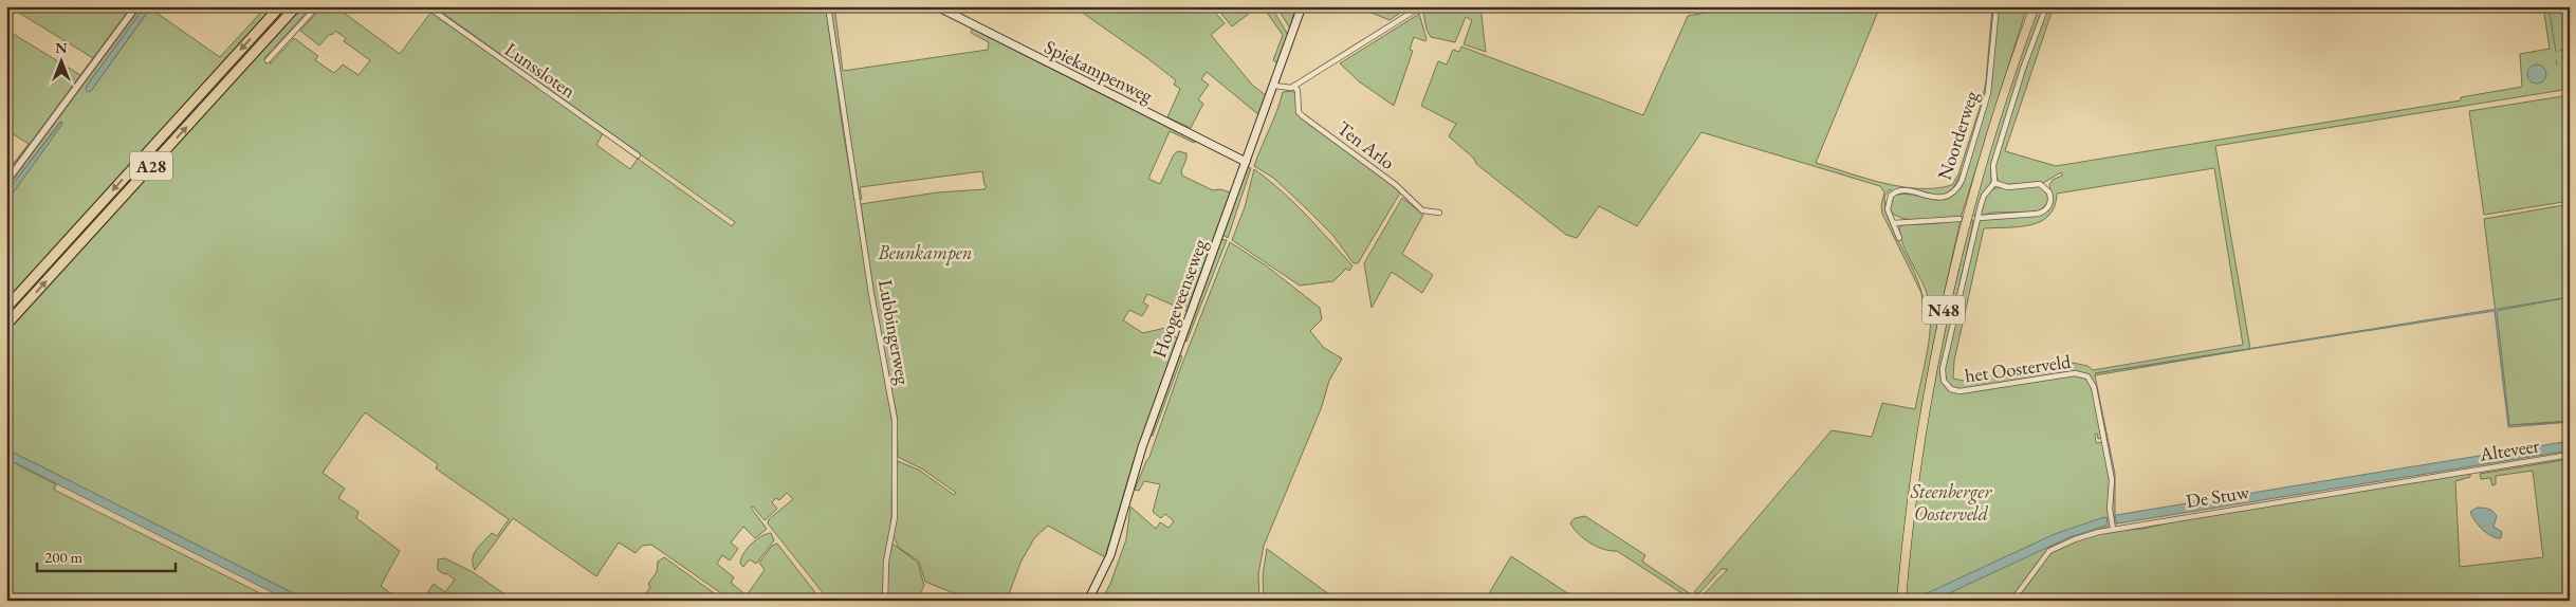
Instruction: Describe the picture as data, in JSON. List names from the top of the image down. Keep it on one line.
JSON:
{"streets":{"highway":["A28","N48"],"main road":["Spiekampenweg","Hoogeveenseweg"],"street":["Lunssloten","Noorderweg","Ten Arlo","Lubbingerweg","het Oosterveld","Alteveer","De Stuw"]},"crossings":[["Spiekampenweg","Hoogeveenseweg"],["het Oosterveld","De Stuw"],["Alteveer","De Stuw"]],"parks":["Beunkampen","Steenberger Oosterveld"],"scale_bar":"200 m","north":"top"}
